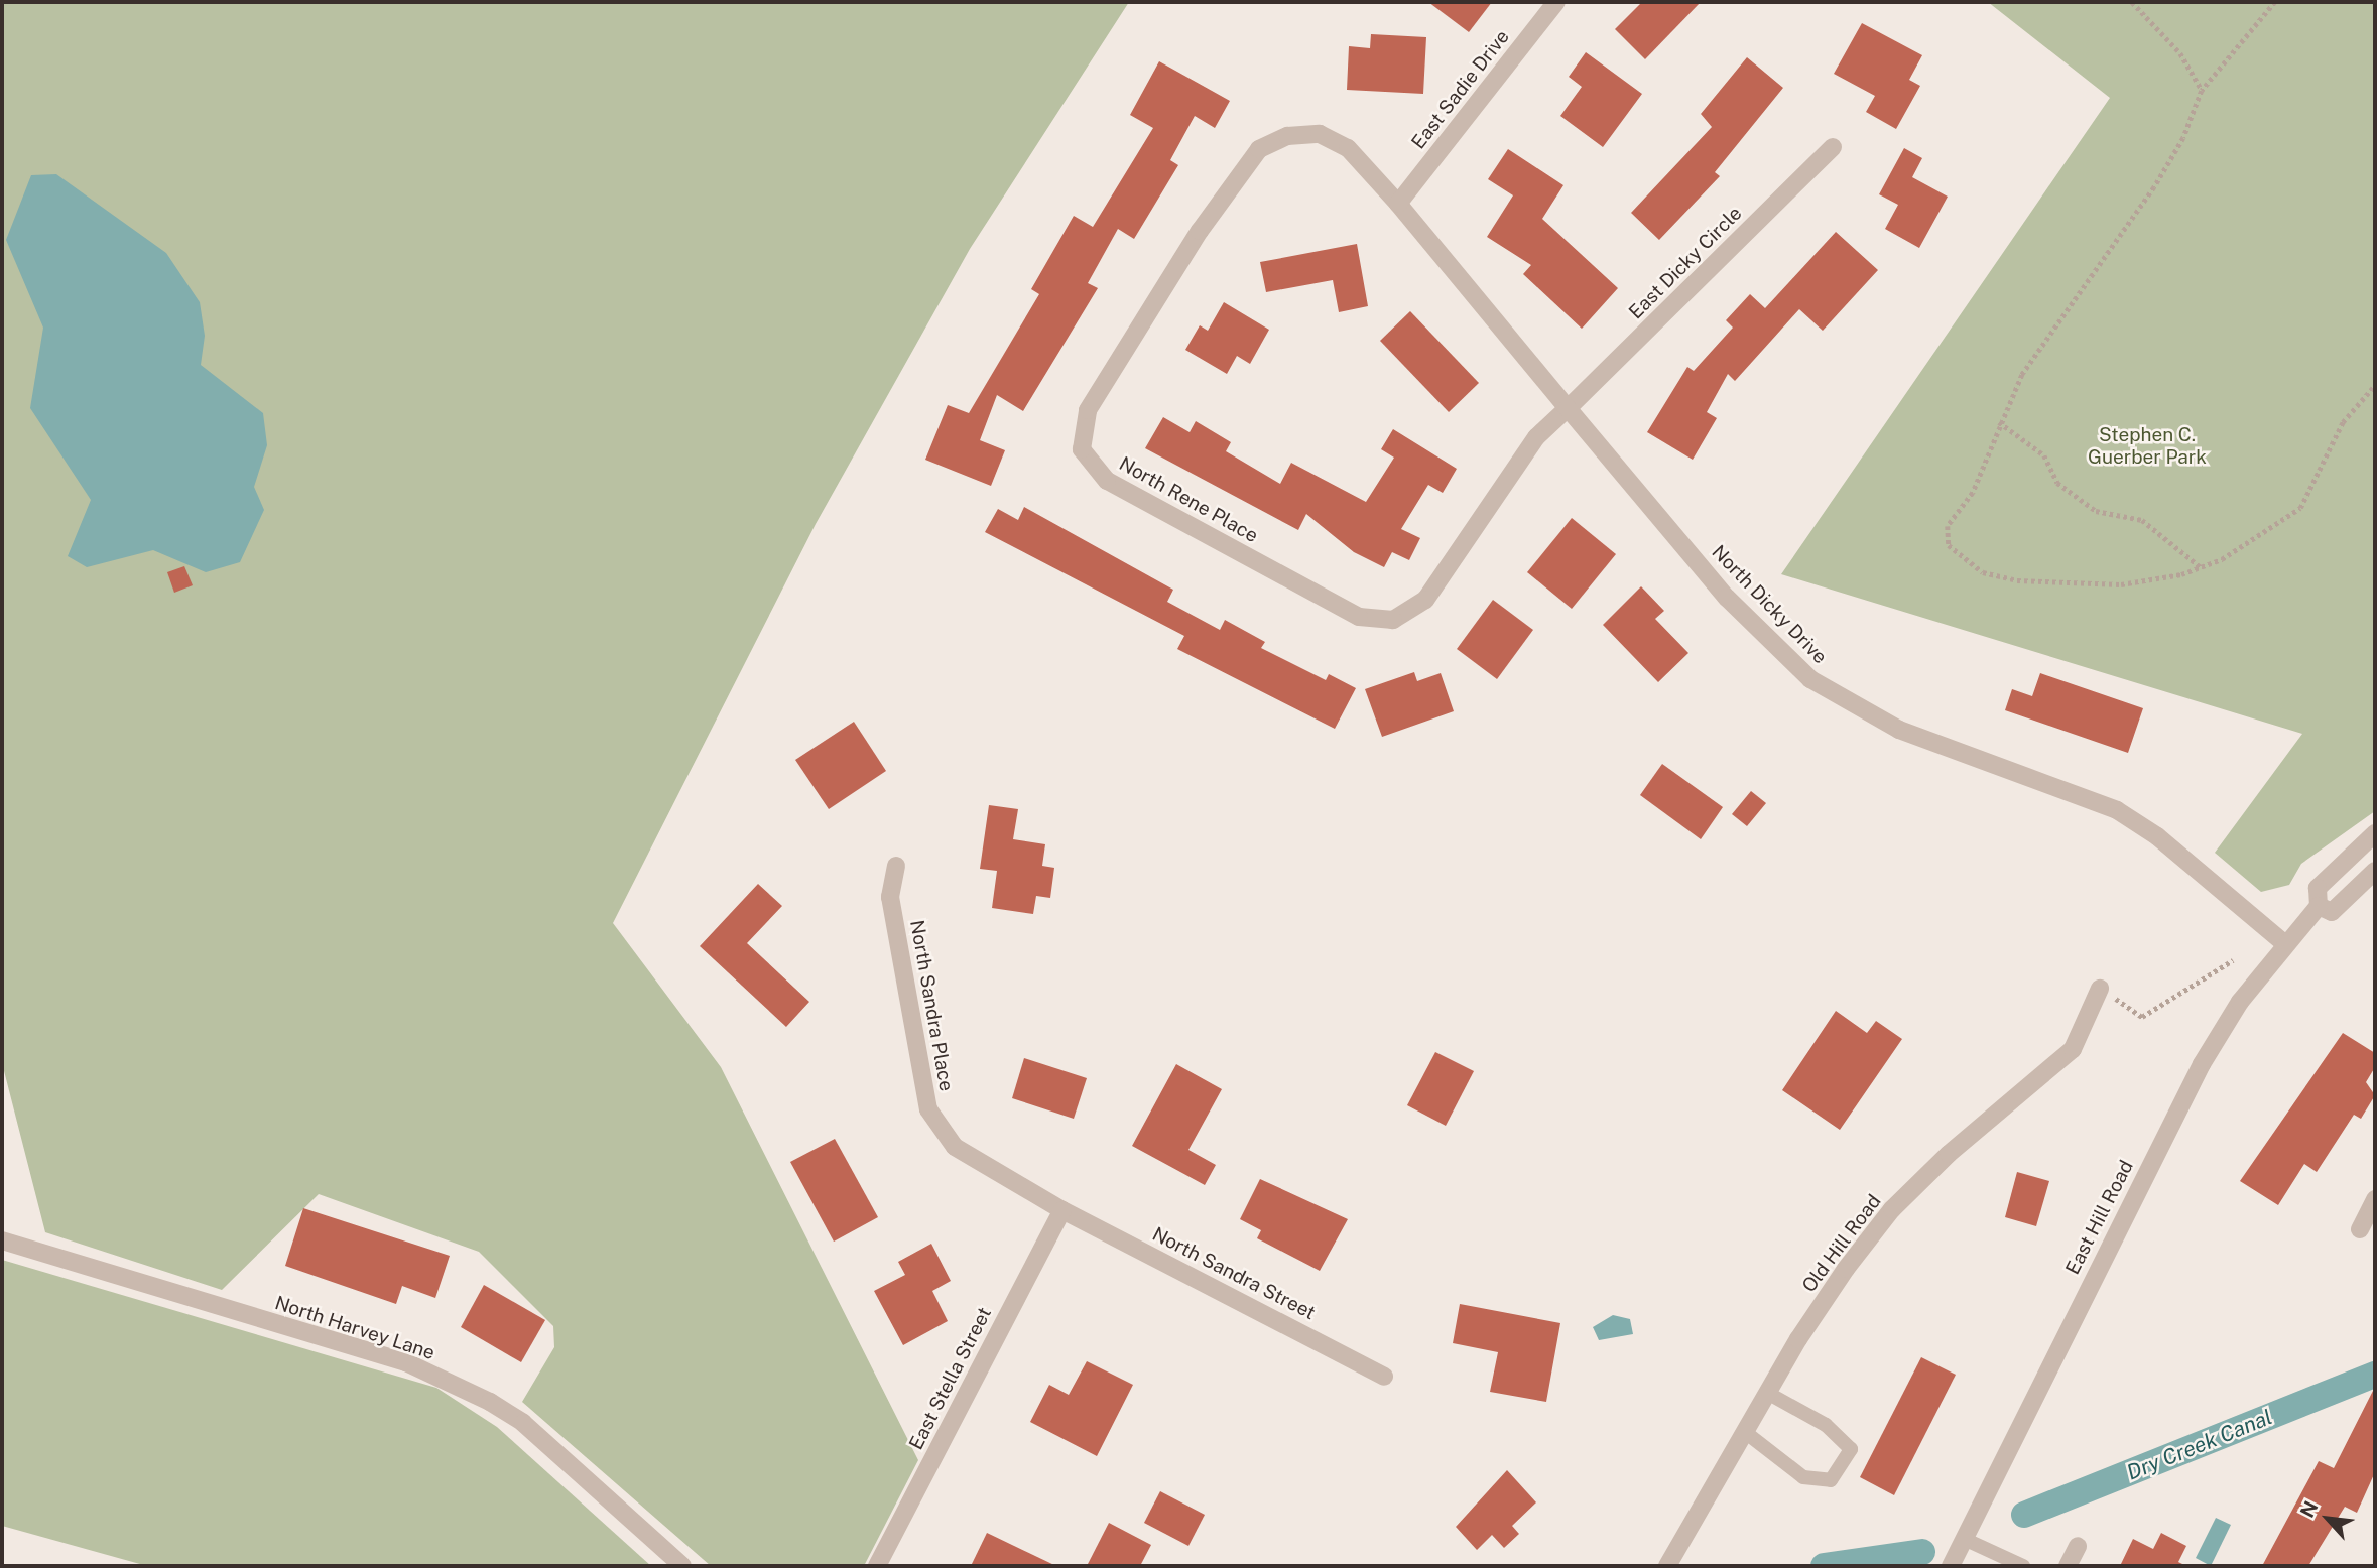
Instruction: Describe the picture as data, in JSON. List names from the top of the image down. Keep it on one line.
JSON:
{"streets":{"street":["East Sadie Drive","East Dicky Circle","North Rene Place","North Dicky Drive","North Sandra Place","East Hill Road","Old Hill Road","North Sandra Street","North Harvey Lane","East Stella Street"]},"crossings":[["East Sadie Drive","North Rene Place"],["East Sadie Drive","North Dicky Drive"],["East Dicky Circle","North Rene Place"],["East Dicky Circle","North Dicky Drive"],["North Rene Place","North Dicky Drive"],["North Dicky Drive","East Hill Road"],["North Sandra Place","North Sandra Street"],["North Sandra Place","East Stella Street"],["North Sandra Street","East Stella Street"]],"water":["Dry Creek Canal"],"parks":["Stephen C. Guerber Park"],"north":"top left"}
